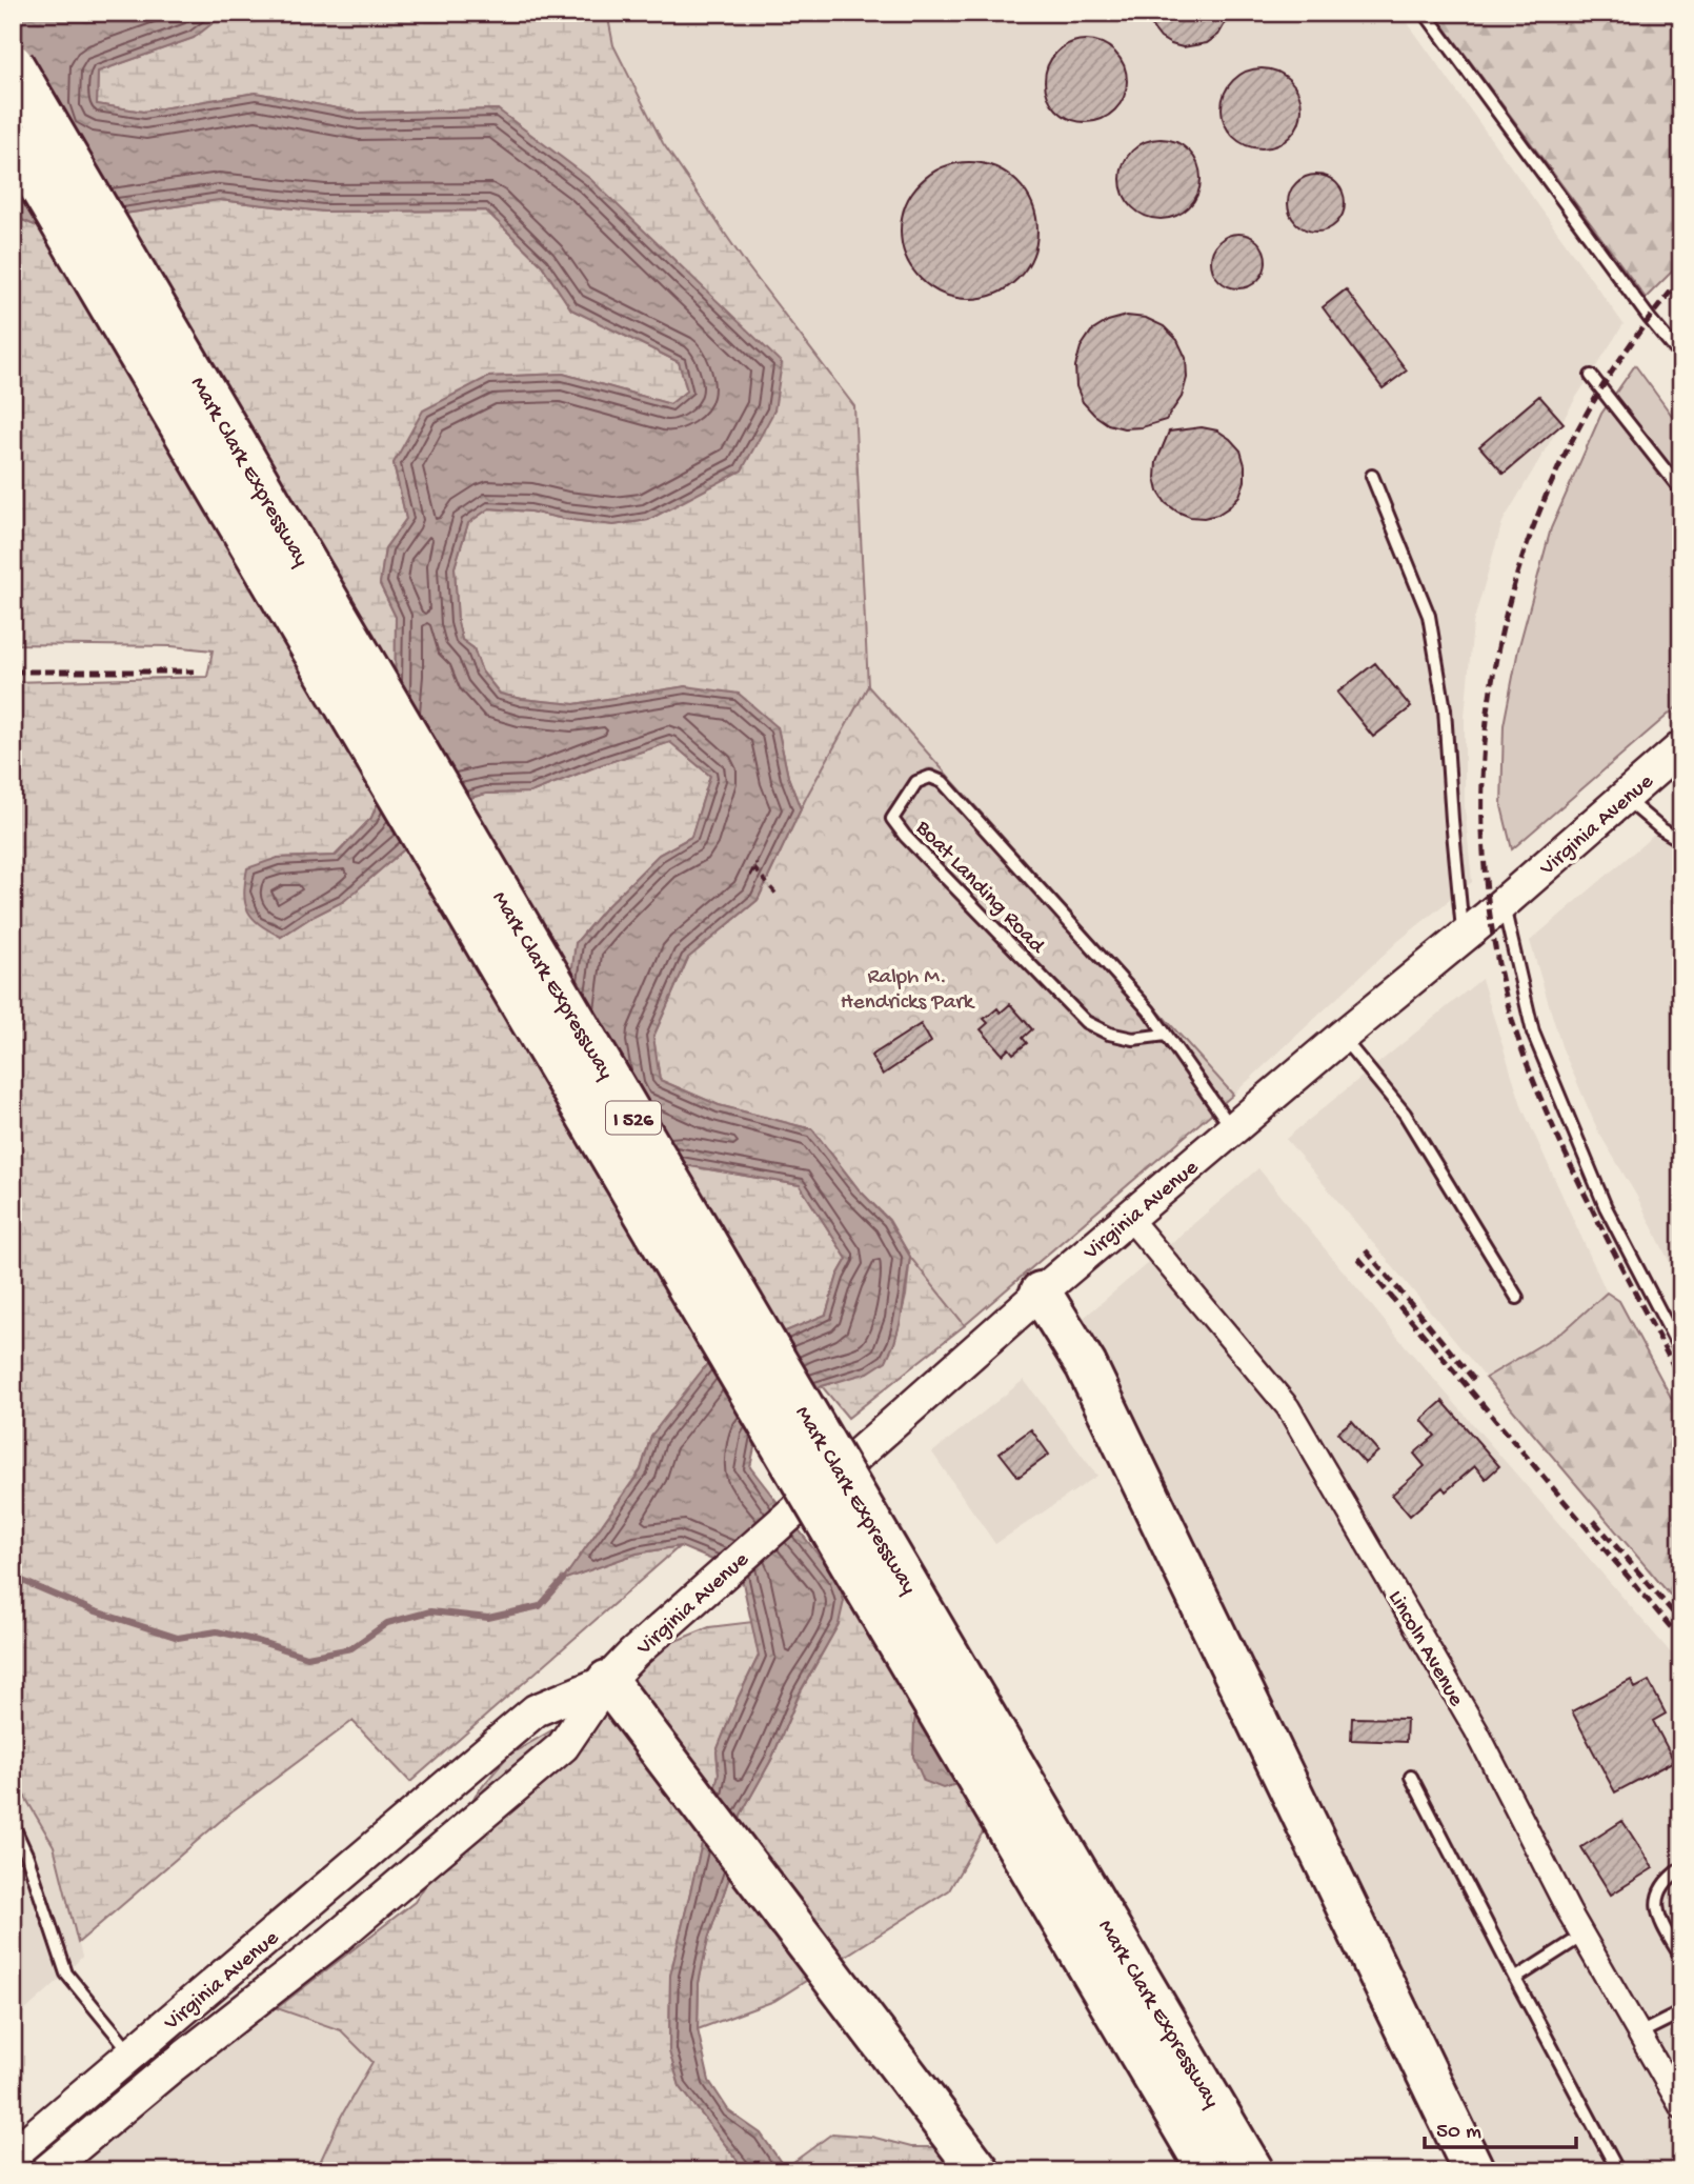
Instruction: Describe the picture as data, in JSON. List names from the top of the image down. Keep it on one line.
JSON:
{"streets":{"highway":["Mark Clark Expressway","I 526"],"main road":["Virginia Avenue"],"street":["Lincoln Avenue"],"lane":["Boat Landing Road"]},"crossings":[["Virginia Avenue","Boat Landing Road"],["Virginia Avenue","Lincoln Avenue"]],"parks":["Ralph M. Hendricks Park"],"scale_bar":"50 m"}
